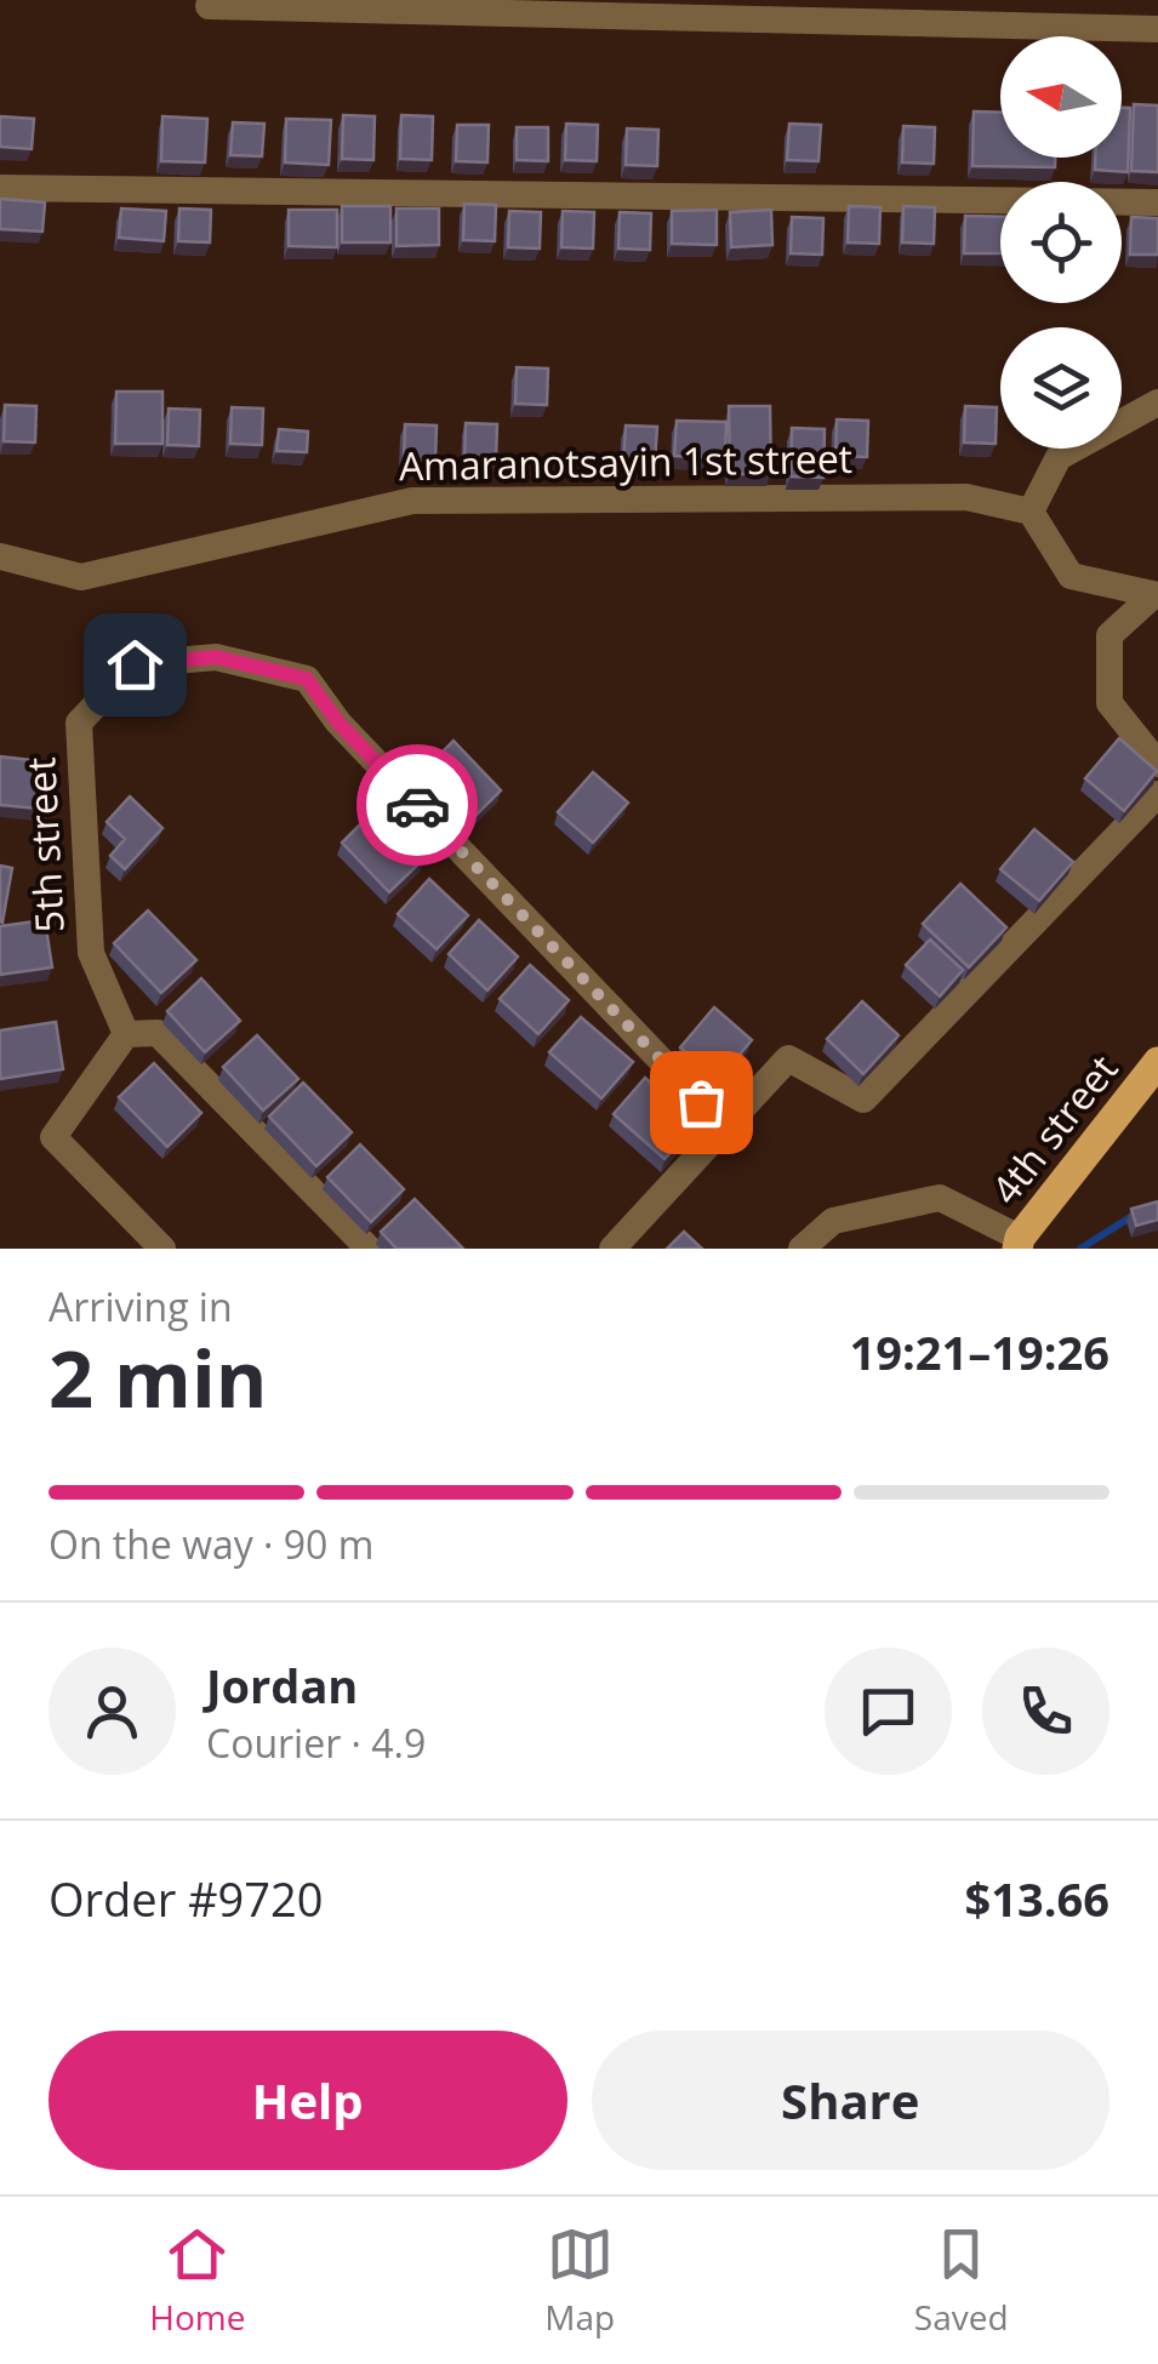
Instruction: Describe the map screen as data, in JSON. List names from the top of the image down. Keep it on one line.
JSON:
{"streets":{"main road":["4th street"],"street":["Amaranotsayin 1st street","5th street"]},"north":"left","page":{"heading":["2 min","Arriving in","19:21–19:26"],"panel":["Jordan","Courier · 4.9","Order #9720","$13.66"],"bar":"On the way · 90 m","buttons":["Help","Share"],"tabs":["Home","Map","Saved"]}}
